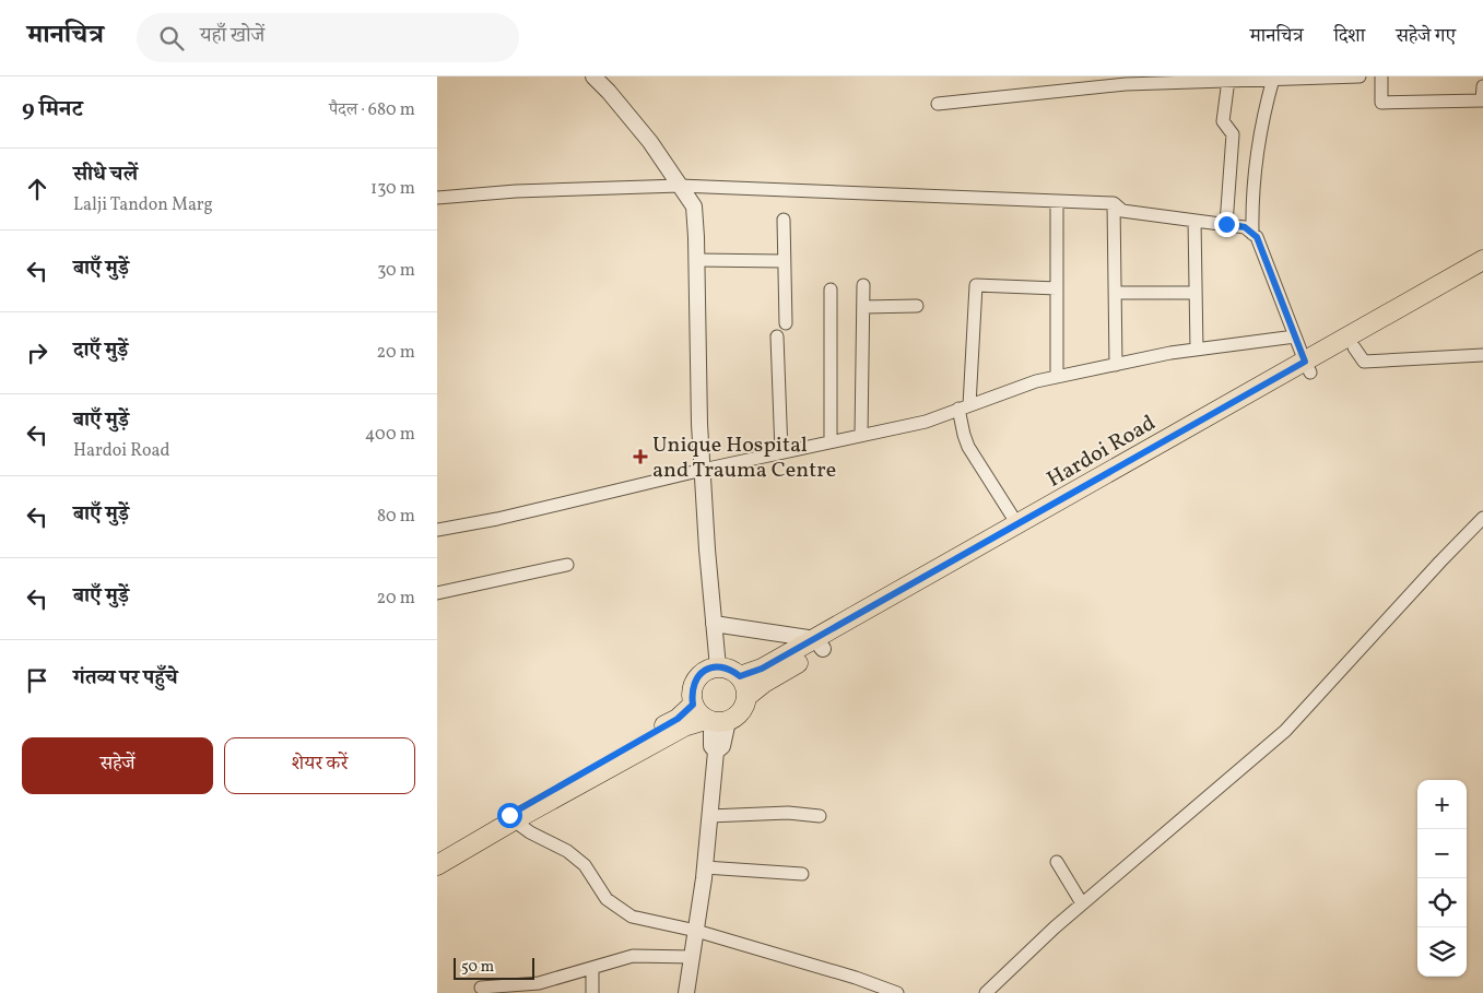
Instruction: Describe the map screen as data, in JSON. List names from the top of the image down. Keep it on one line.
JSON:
{"streets":{"main road":["Hardoi Road"]},"places":{"health":["Unique Hospital and Trauma Centre"]},"scale_bar":"50 m","page":{"header":"मानचित्र","search":"यहाँ खोजें","nav":["मानचित्र","दिशा","सहेजे गए"],"heading":["9 मिनट","पैदल · 680 m"],"list":[["सीधे चलें","Lalji Tandon Marg","130 m"],["बाएँ मुड़ें","30 m"],["दाएँ मुड़ें","20 m"],["बाएँ मुड़ें","Hardoi Road","400 m"],["बाएँ मुड़ें","80 m"],["बाएँ मुड़ें","20 m"],"गंतव्य पर पहुँचे"],"buttons":["सहेजें","शेयर करें"],"map_buttons":["+","−"],"scale":"50 m"}}
